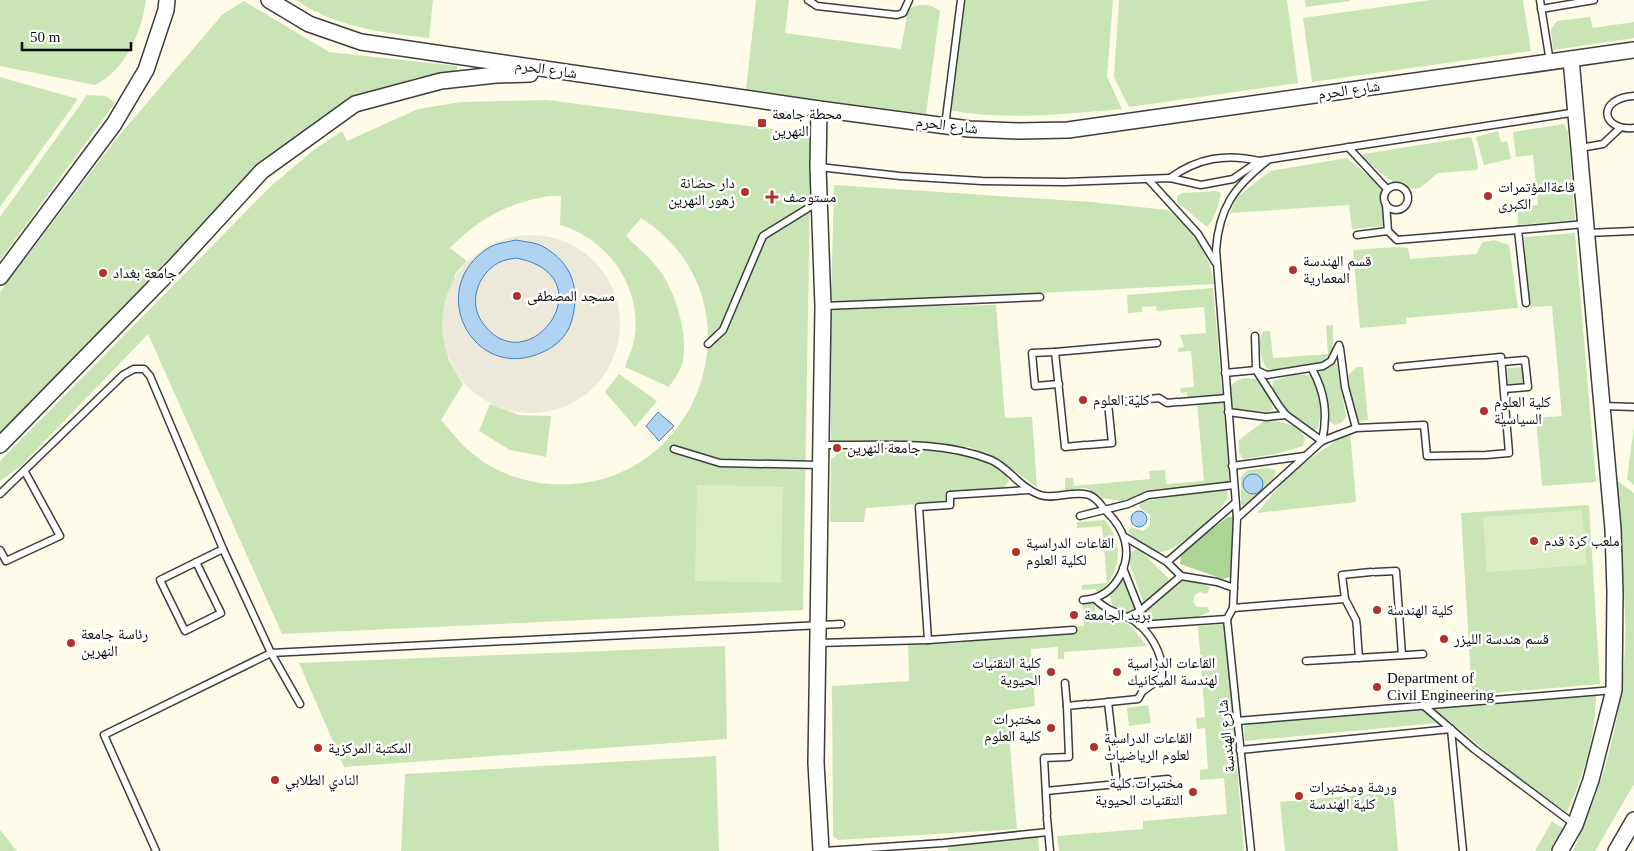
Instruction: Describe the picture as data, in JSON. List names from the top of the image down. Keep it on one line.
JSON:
{"streets":{"street":["شارع الحرم"],"lane":["شارع الهندسة"]},"places":{"transit":["محطة جامعة النهرين"],"other":["دار حضانة زهور النهرين","قاعةالمؤتمرات الكبرى","قسم الهندسة المعمارية","جامعة بغداد","مسجد المصطفى","كلية العلوم","كلية العلوم السياسية","جامعة النهرين","ملعب كرة قدم","القاعات الدراسية لكلية العلوم","كلية الهندسة","بريد الجامعة","قسم هندسة الليزر","رئاسة جامعة النهرين","كلية التقنيات الحيوية","القاعات الدراسية لهندسة الميكانيك","Department of Civil Engineering","مختبرات كلية العلوم","القاعات الدراسية لعلوم الرياضيات","المكتبة المركزية","النادي الطلابي","مختبرات كلية التقنيات الحيوية","ورشة ومختبرات كلية الهندسة"],"health":["مستوصف"]},"scale_bar":"50 m"}
